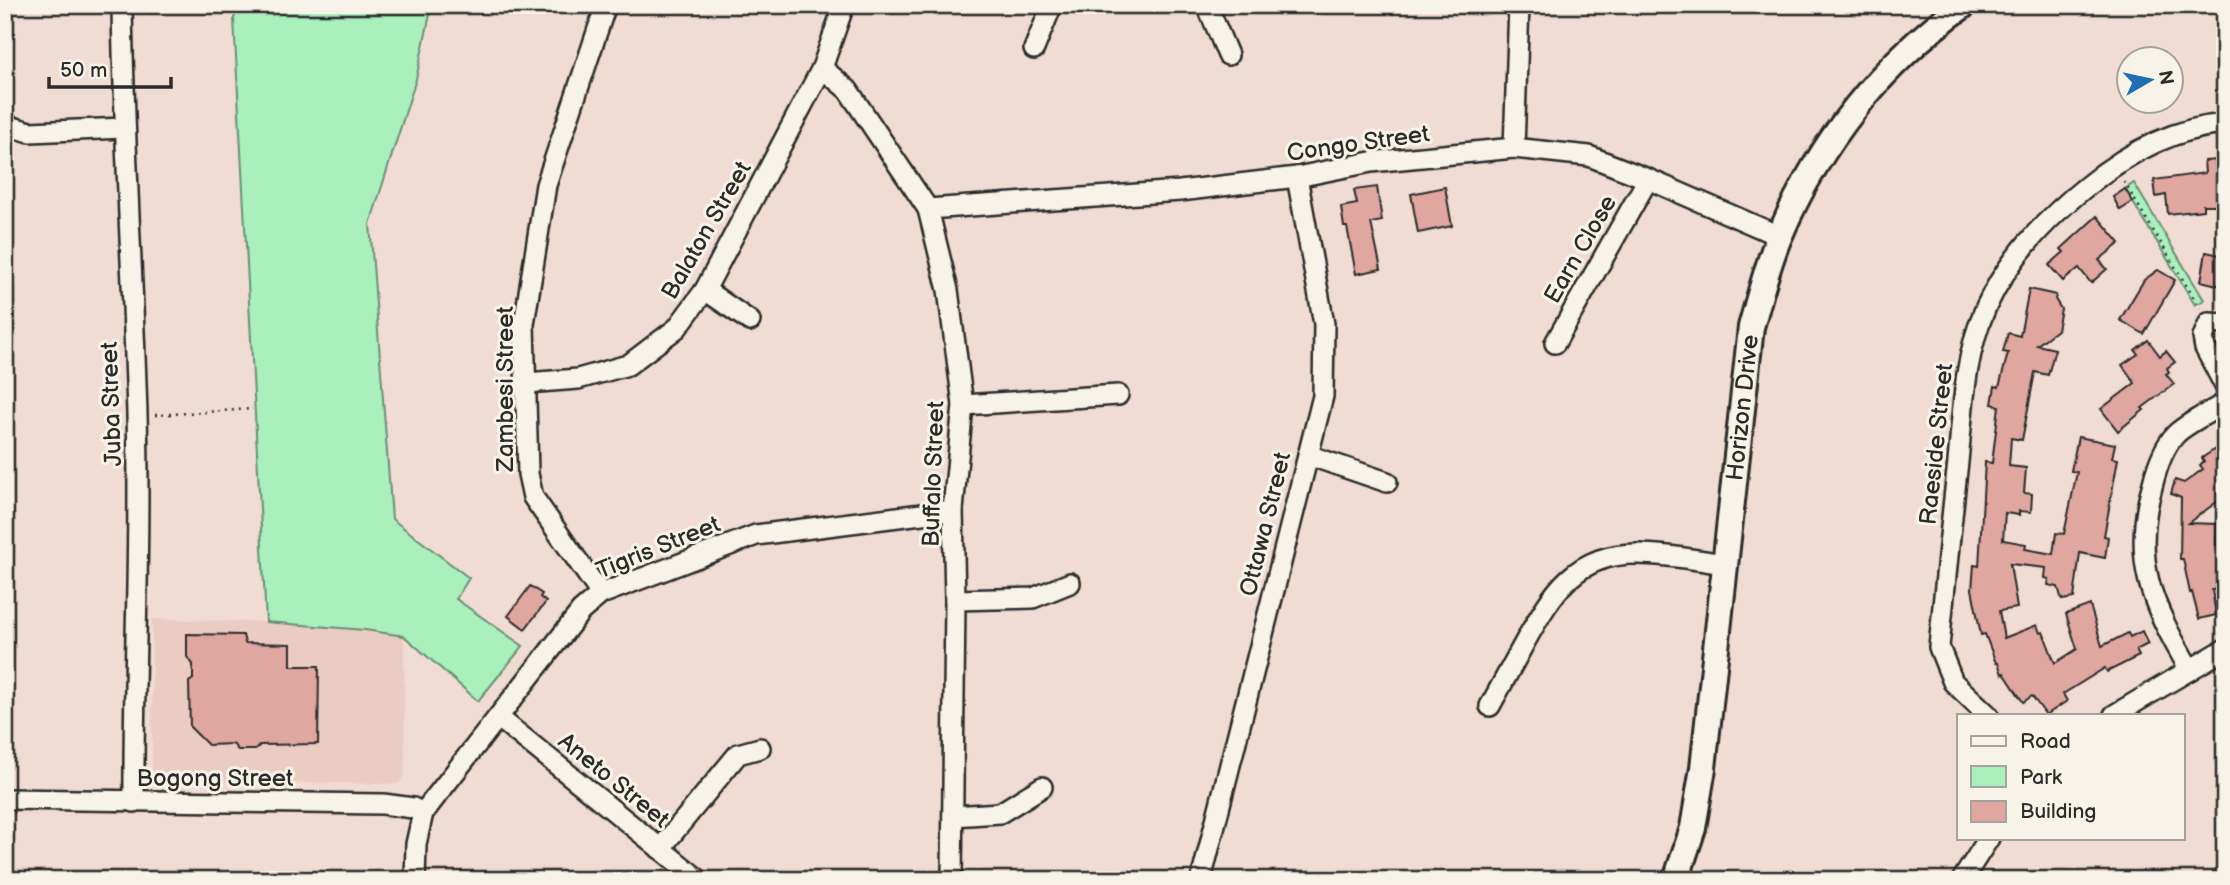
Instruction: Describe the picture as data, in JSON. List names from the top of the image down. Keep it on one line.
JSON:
{"streets":{"street":["Congo Street","Balaton Street","Earn Close","Zambesi Street","Juba Street","Horizon Drive","Raeside Street","Buffalo Street","Ottawa Street","Tigris Street","Bogong Street","Aneto Street"]},"crossings":[["Congo Street","Earn Close"],["Congo Street","Horizon Drive"],["Congo Street","Buffalo Street"],["Congo Street","Ottawa Street"],["Balaton Street","Zambesi Street"],["Balaton Street","Buffalo Street"],["Zambesi Street","Tigris Street"],["Juba Street","Bogong Street"],["Buffalo Street","Tigris Street"],["Tigris Street","Bogong Street"],["Tigris Street","Aneto Street"]],"legend":["Road","Park","Building"],"scale_bar":"50 m","north":"right"}
